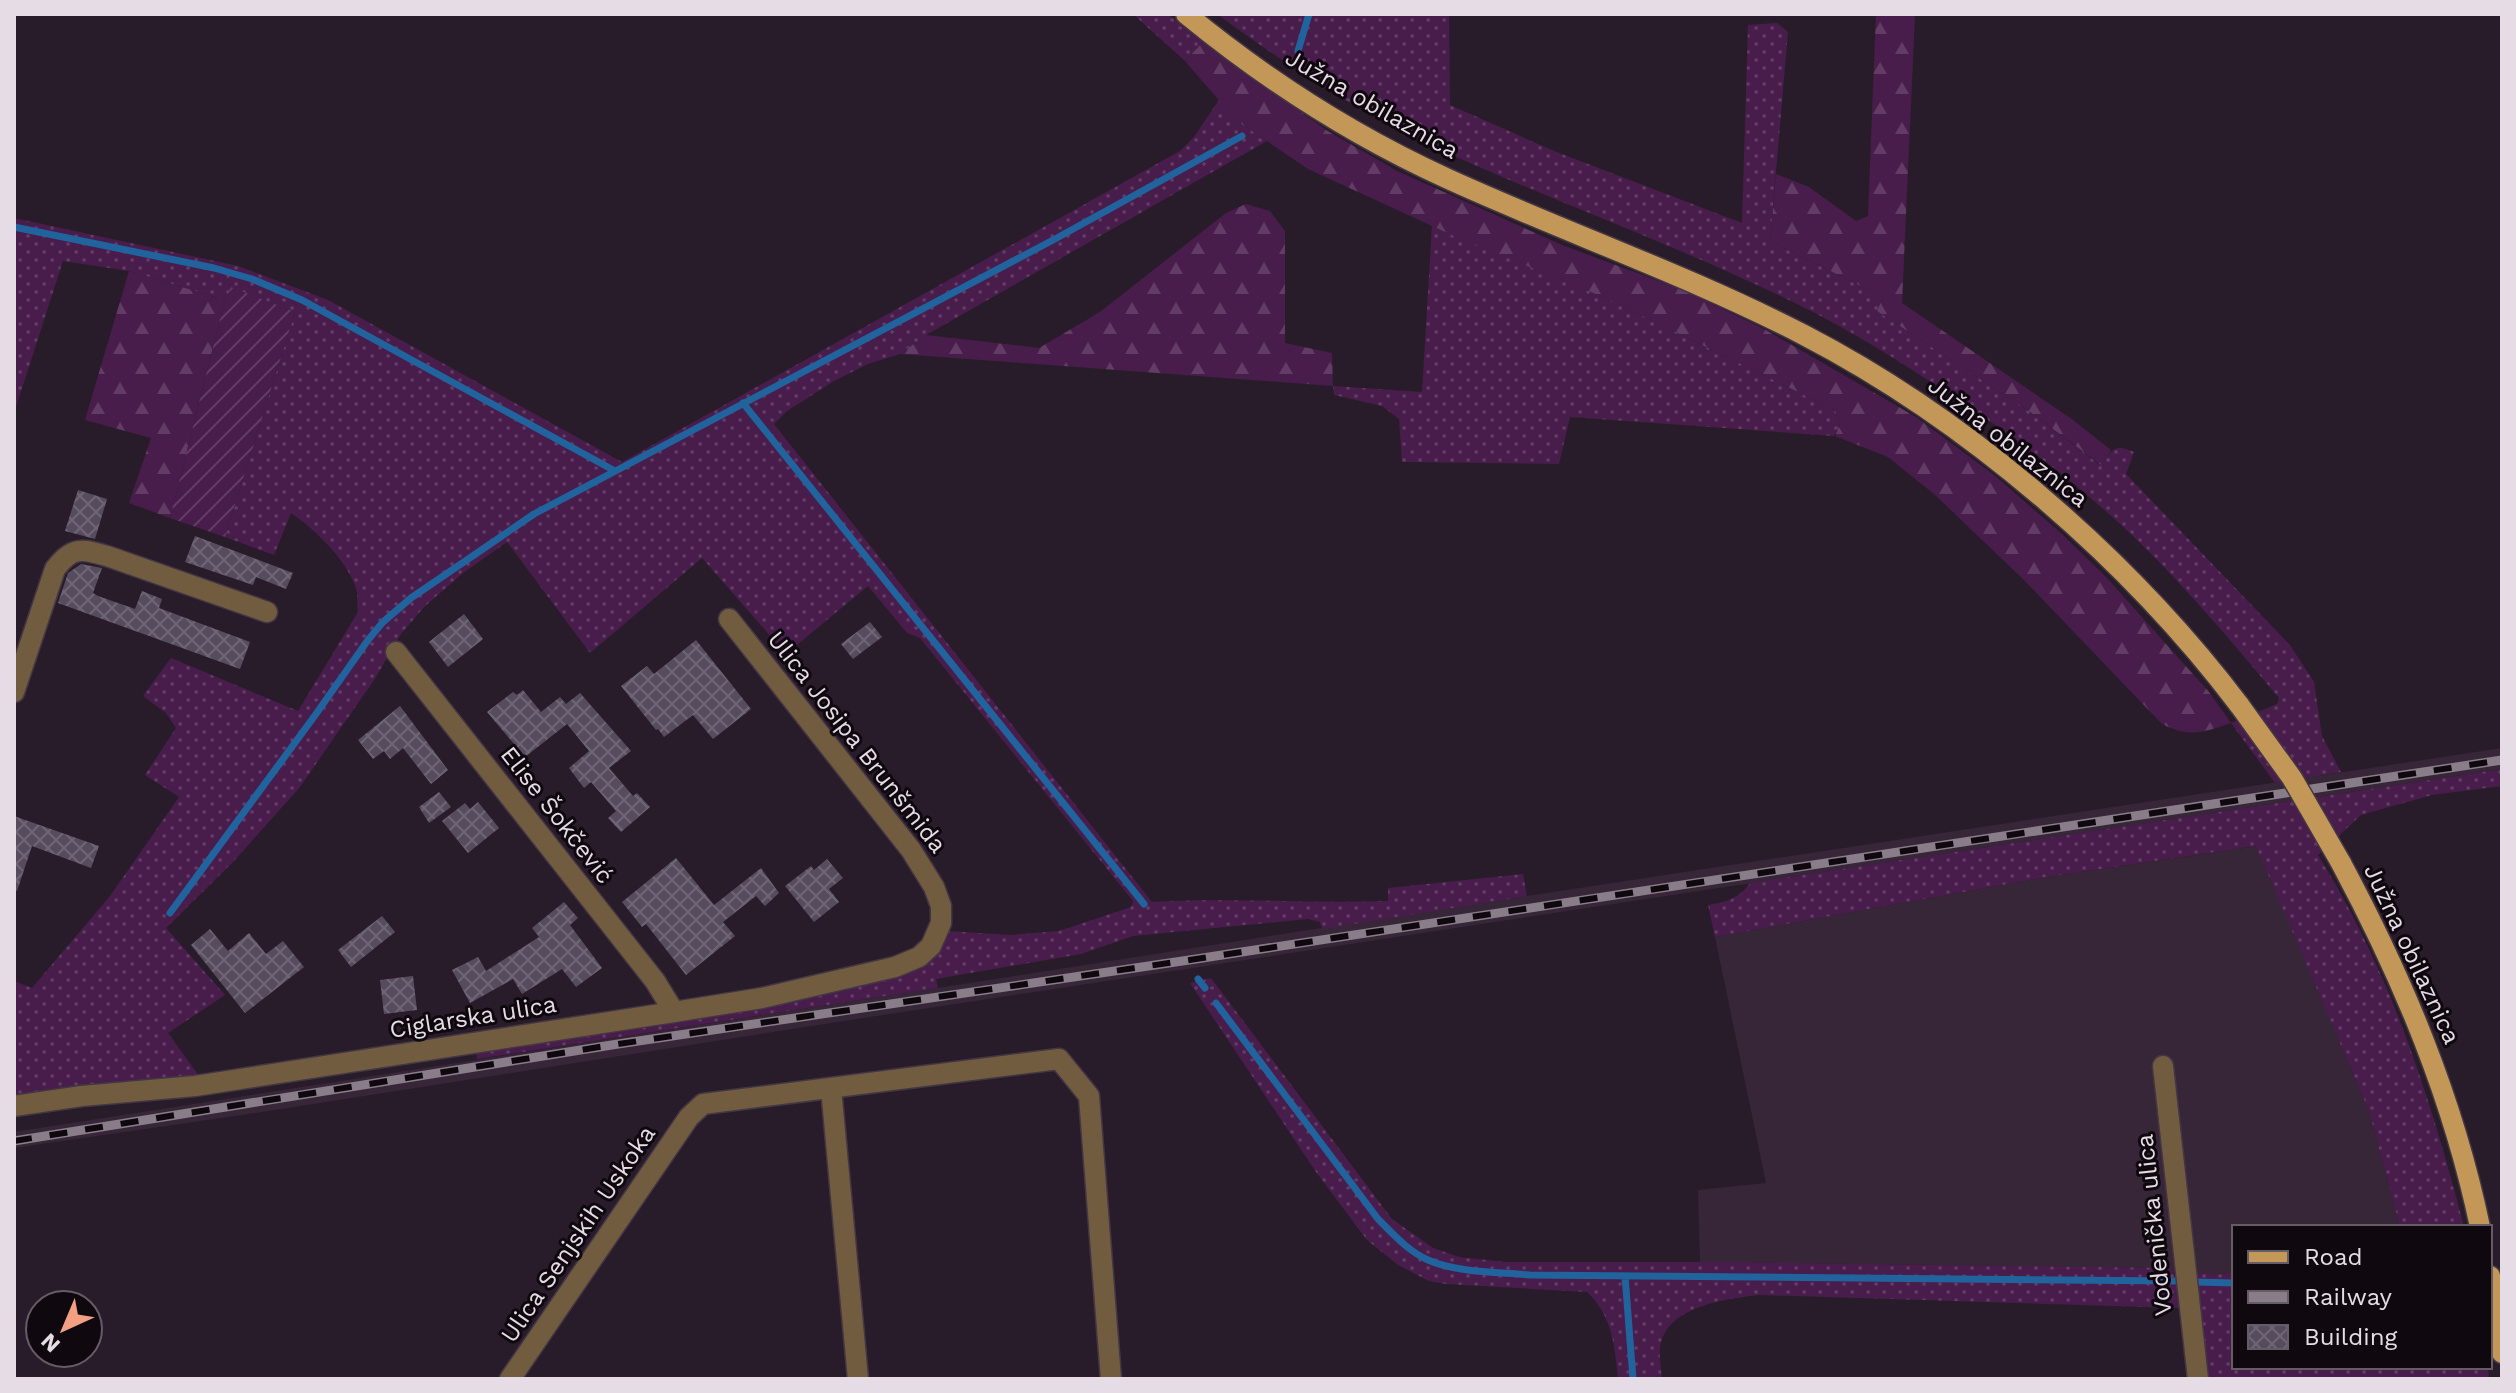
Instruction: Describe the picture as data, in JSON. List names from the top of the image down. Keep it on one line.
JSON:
{"streets":{"main road":["Južna obilaznica"],"street":["Ulica Josipa Brunšmida","Elise Šokčević","Ciglarska ulica","Vodenička ulica","Ulica Senjskih Uskoka"]},"crossings":[["Ulica Josipa Brunšmida","Ciglarska ulica"],["Elise Šokčević","Ciglarska ulica"]],"legend":["Road","Railway","Building"],"north":"bottom left"}
